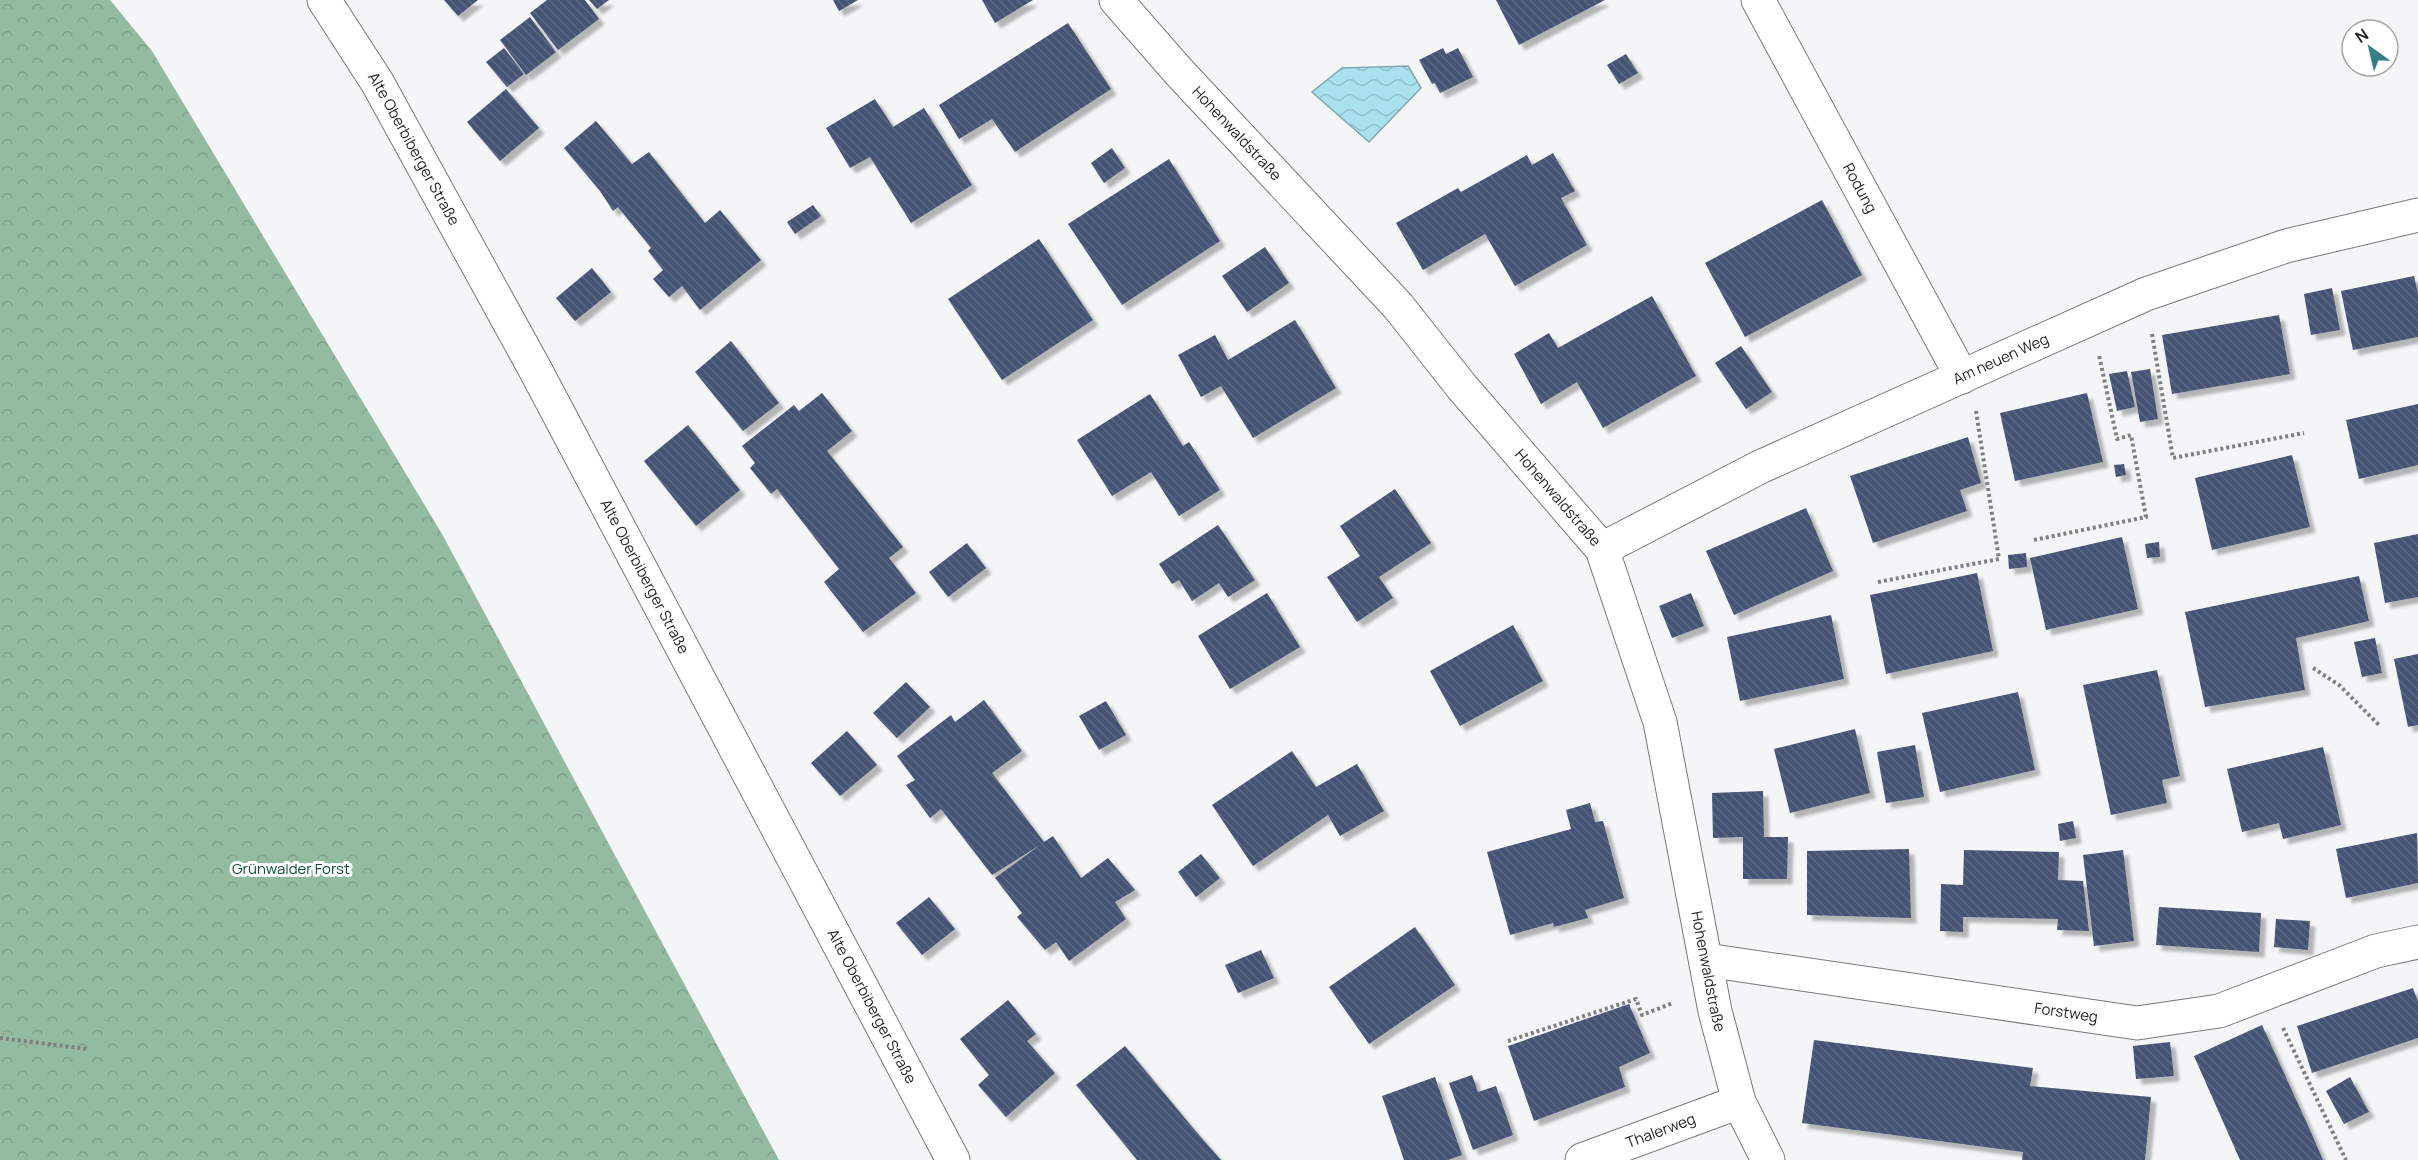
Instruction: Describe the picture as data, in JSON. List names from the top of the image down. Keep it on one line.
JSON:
{"streets":{"street":["Hohenwaldstraße","Alte Oberbiberger Straße","Rodung","Am neuen Weg","Forstweg","Thalerweg"]},"crossings":[["Hohenwaldstraße","Am neuen Weg"],["Hohenwaldstraße","Forstweg"],["Hohenwaldstraße","Thalerweg"],["Rodung","Am neuen Weg"]],"parks":["Grünwalder Forst"],"north":"top left"}
